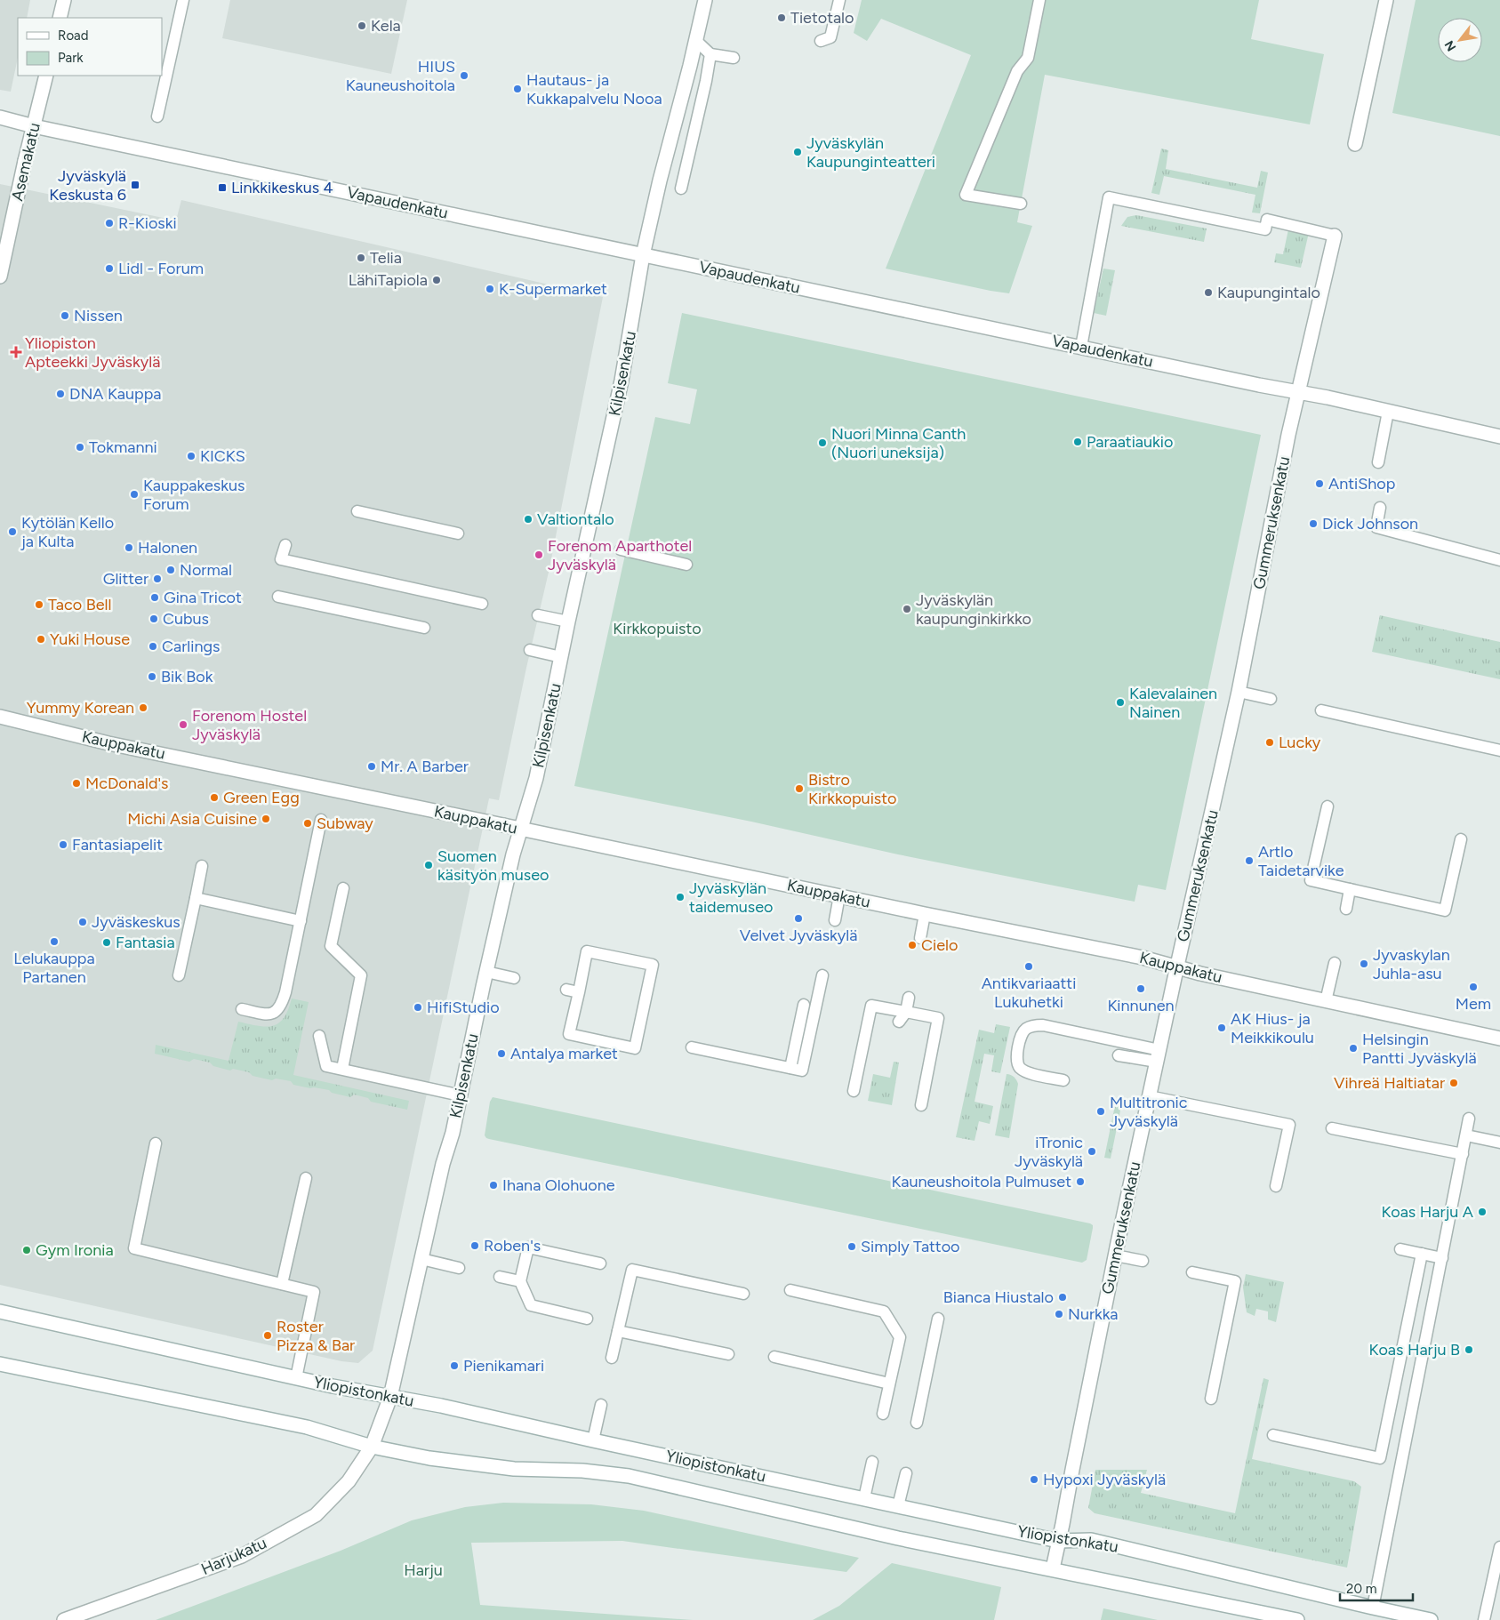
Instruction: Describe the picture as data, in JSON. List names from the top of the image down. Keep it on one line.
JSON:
{"streets":{"street":["Asemakatu","Vapaudenkatu","Kilpisenkatu","Gummeruksenkatu","Kauppakatu","Yliopistonkatu","Harjukatu"]},"crossings":[["Asemakatu","Vapaudenkatu"],["Vapaudenkatu","Kilpisenkatu"],["Vapaudenkatu","Gummeruksenkatu"],["Kilpisenkatu","Kauppakatu"],["Kilpisenkatu","Yliopistonkatu"],["Kilpisenkatu","Harjukatu"],["Gummeruksenkatu","Kauppakatu"],["Gummeruksenkatu","Yliopistonkatu"],["Yliopistonkatu","Harjukatu"]],"parks":["Kirkkopuisto","Harju"],"places":{"other":["Tietotalo","Kela","HIUS Kauneushoitola","Hautaus- ja Kukkapalvelu Nooa","Jyväskylän Kaupunginteatteri","R-Kioski","Telia","Lidl - Forum","LähiTapiola","K-Supermarket","Kaupungintalo","Nissen","DNA Kauppa","Paraatiaukio","Nuori Minna Canth (Nuori uneksija)","Tokmanni","KICKS","AntiShop","Kauppakeskus Forum","Valtiontalo","Dick Johnson","Kytölän Kello ja Kulta","Halonen","Forenom Aparthotel Jyväskylä","Normal","Glitter","Gina Tricot","Taco Bell","Jyväskylän kaupunginkirkko","Cubus","Yuki House","Carlings","Bik Bok","Kalevalainen Nainen","Yummy Korean","Forenom Hostel Jyväskylä","Lucky","Mr. A Barber","McDonald's","Bistro Kirkkopuisto","Green Egg","Michi Asia Cuisine","Subway","Fantasiapelit","Artlo Taidetarvike","Suomen käsityön museo","Jyväskylän taidemuseo","Velvet Jyväskylä","Jyväskeskus","Lelukauppa Partanen","Fantasia","Cielo","Jyvaskylan Juhla-asu","Antikvariaatti Lukuhetki","Mem","Kinnunen","HifiStudio","AK Hius- ja Meikkikoulu","Helsingin Pantti Jyväskylä","Antalya market","Vihreä Haltiatar","Multitronic Jyväskylä","iTronic Jyväskylä","Kauneushoitola Pulmuset","Ihana Olohuone","Koas Harju A","Roben's","Simply Tattoo","Gym Ironia","Bianca Hiustalo","Nurkka","Roster Pizza & Bar","Koas Harju B","Pienikamari","Hypoxi Jyväskylä"],"transit":["Jyväskylä Keskusta 6","Linkkikeskus 4"],"health":["Yliopiston Apteekki Jyväskylä"]},"legend":["Road","Park"],"scale_bar":"20 m","north":"bottom left"}
